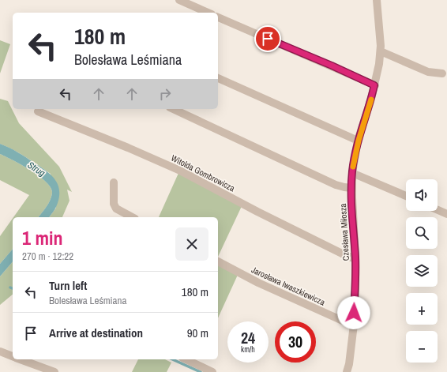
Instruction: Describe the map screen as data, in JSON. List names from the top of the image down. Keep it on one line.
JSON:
{"streets":{"street":["Witolda Gombrowicza","Czesława Miłosza","Jarosława Iwaszkiewicza"]},"crossings":[["Witolda Gombrowicza","Czesława Miłosza"],["Czesława Miłosza","Jarosława Iwaszkiewicza"]],"water":["Strug"],"page":{"turn":["180 m","Bolesława Leśmiana"],"map_buttons":["+","−"],"heading":["1 min","270 m · 12:22"],"list":[{"name":"Turn left","note":"Bolesława Leśmiana","value":"180 m"},{"name":"Arrive at destination","value":"90 m"}],"speed":"24 km/h","limit":"30"}}
